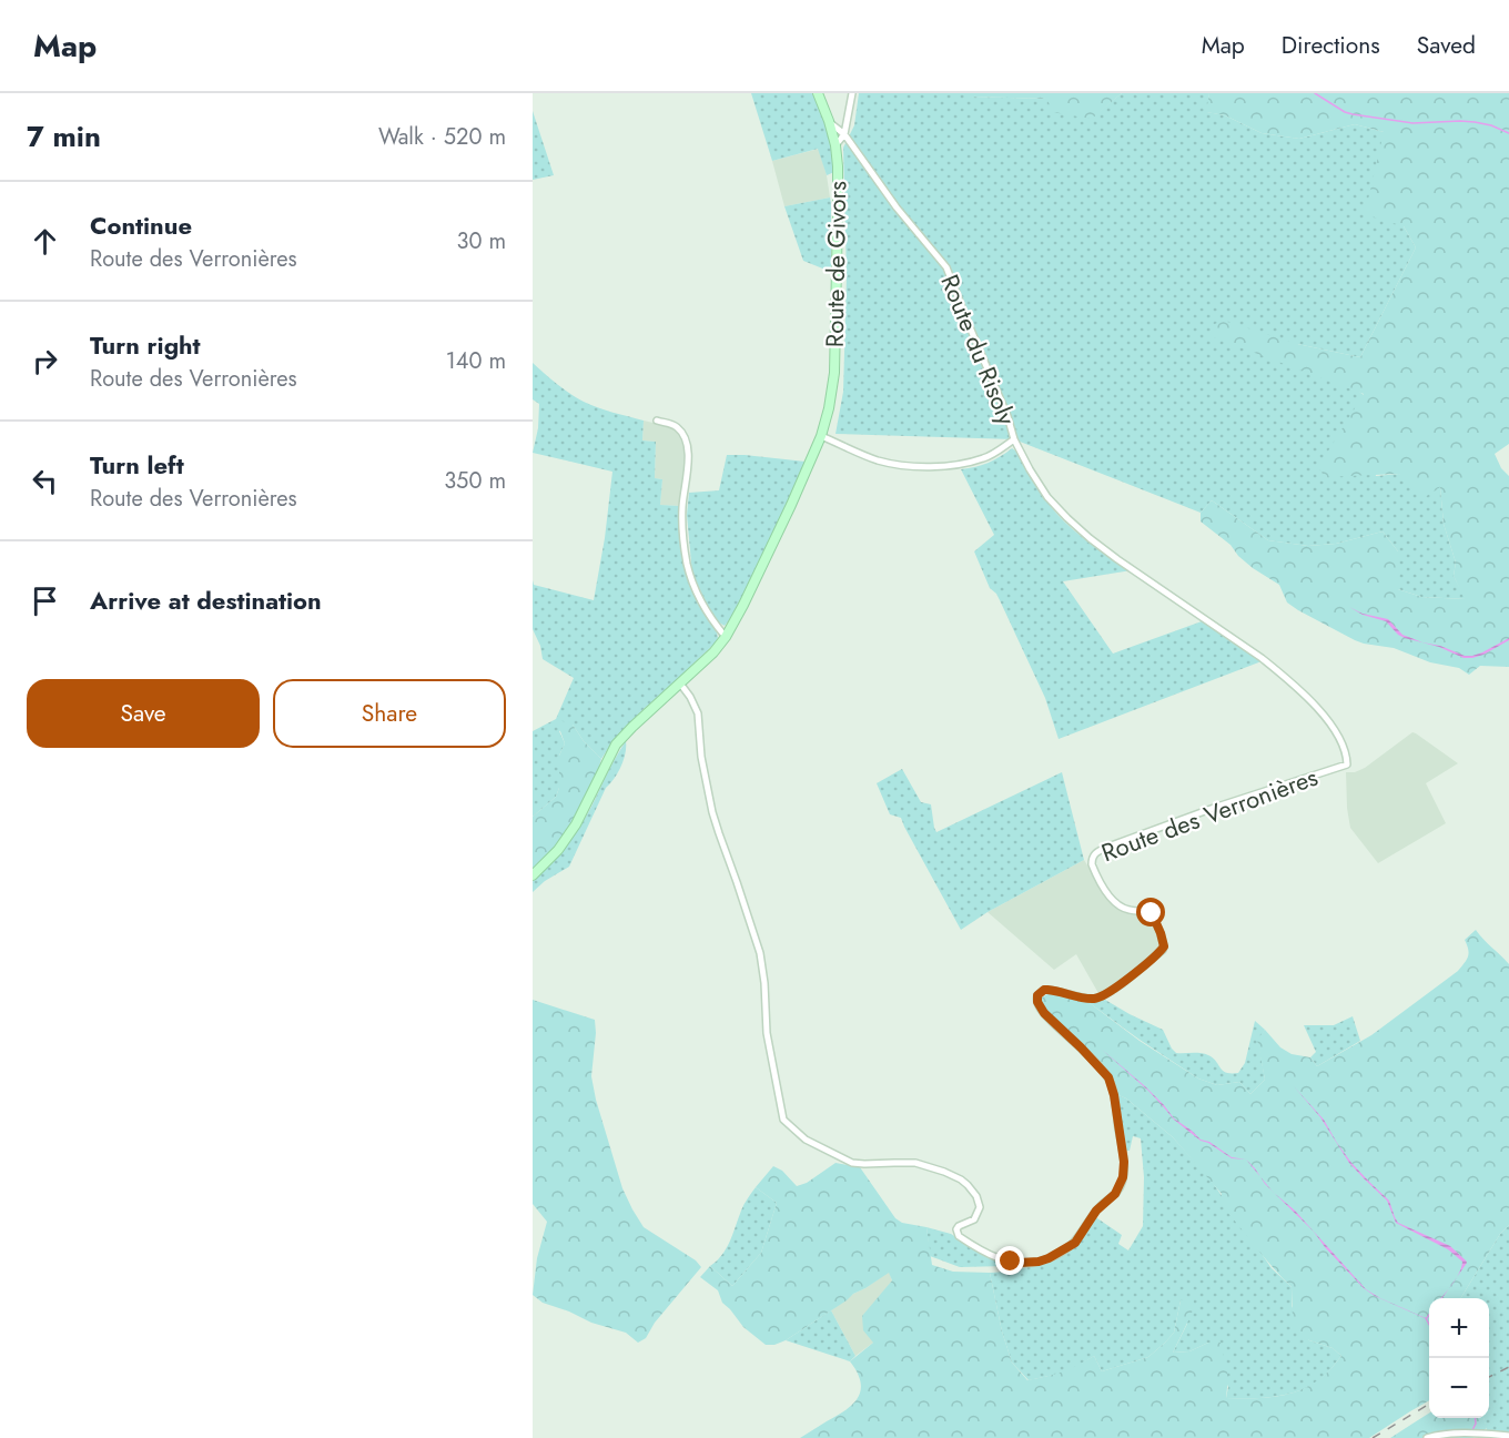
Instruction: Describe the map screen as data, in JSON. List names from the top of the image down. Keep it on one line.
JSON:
{"streets":{"street":["Route de Givors","Route du Risoly","Route des Verronières"]},"crossings":[["Route de Givors","Route du Risoly"],["Route de Givors","Route des Verronières"],["Route du Risoly","Route des Verronières"]],"page":{"header":"Map","nav":["Map","Directions","Saved"],"heading":["7 min","Walk · 520 m"],"list":[["Continue","Route des Verronières","30 m"],["Turn right","Route des Verronières","140 m"],["Turn left","Route des Verronières","350 m"],"Arrive at destination"],"buttons":["Save","Share"],"map_buttons":["+","−"]}}
